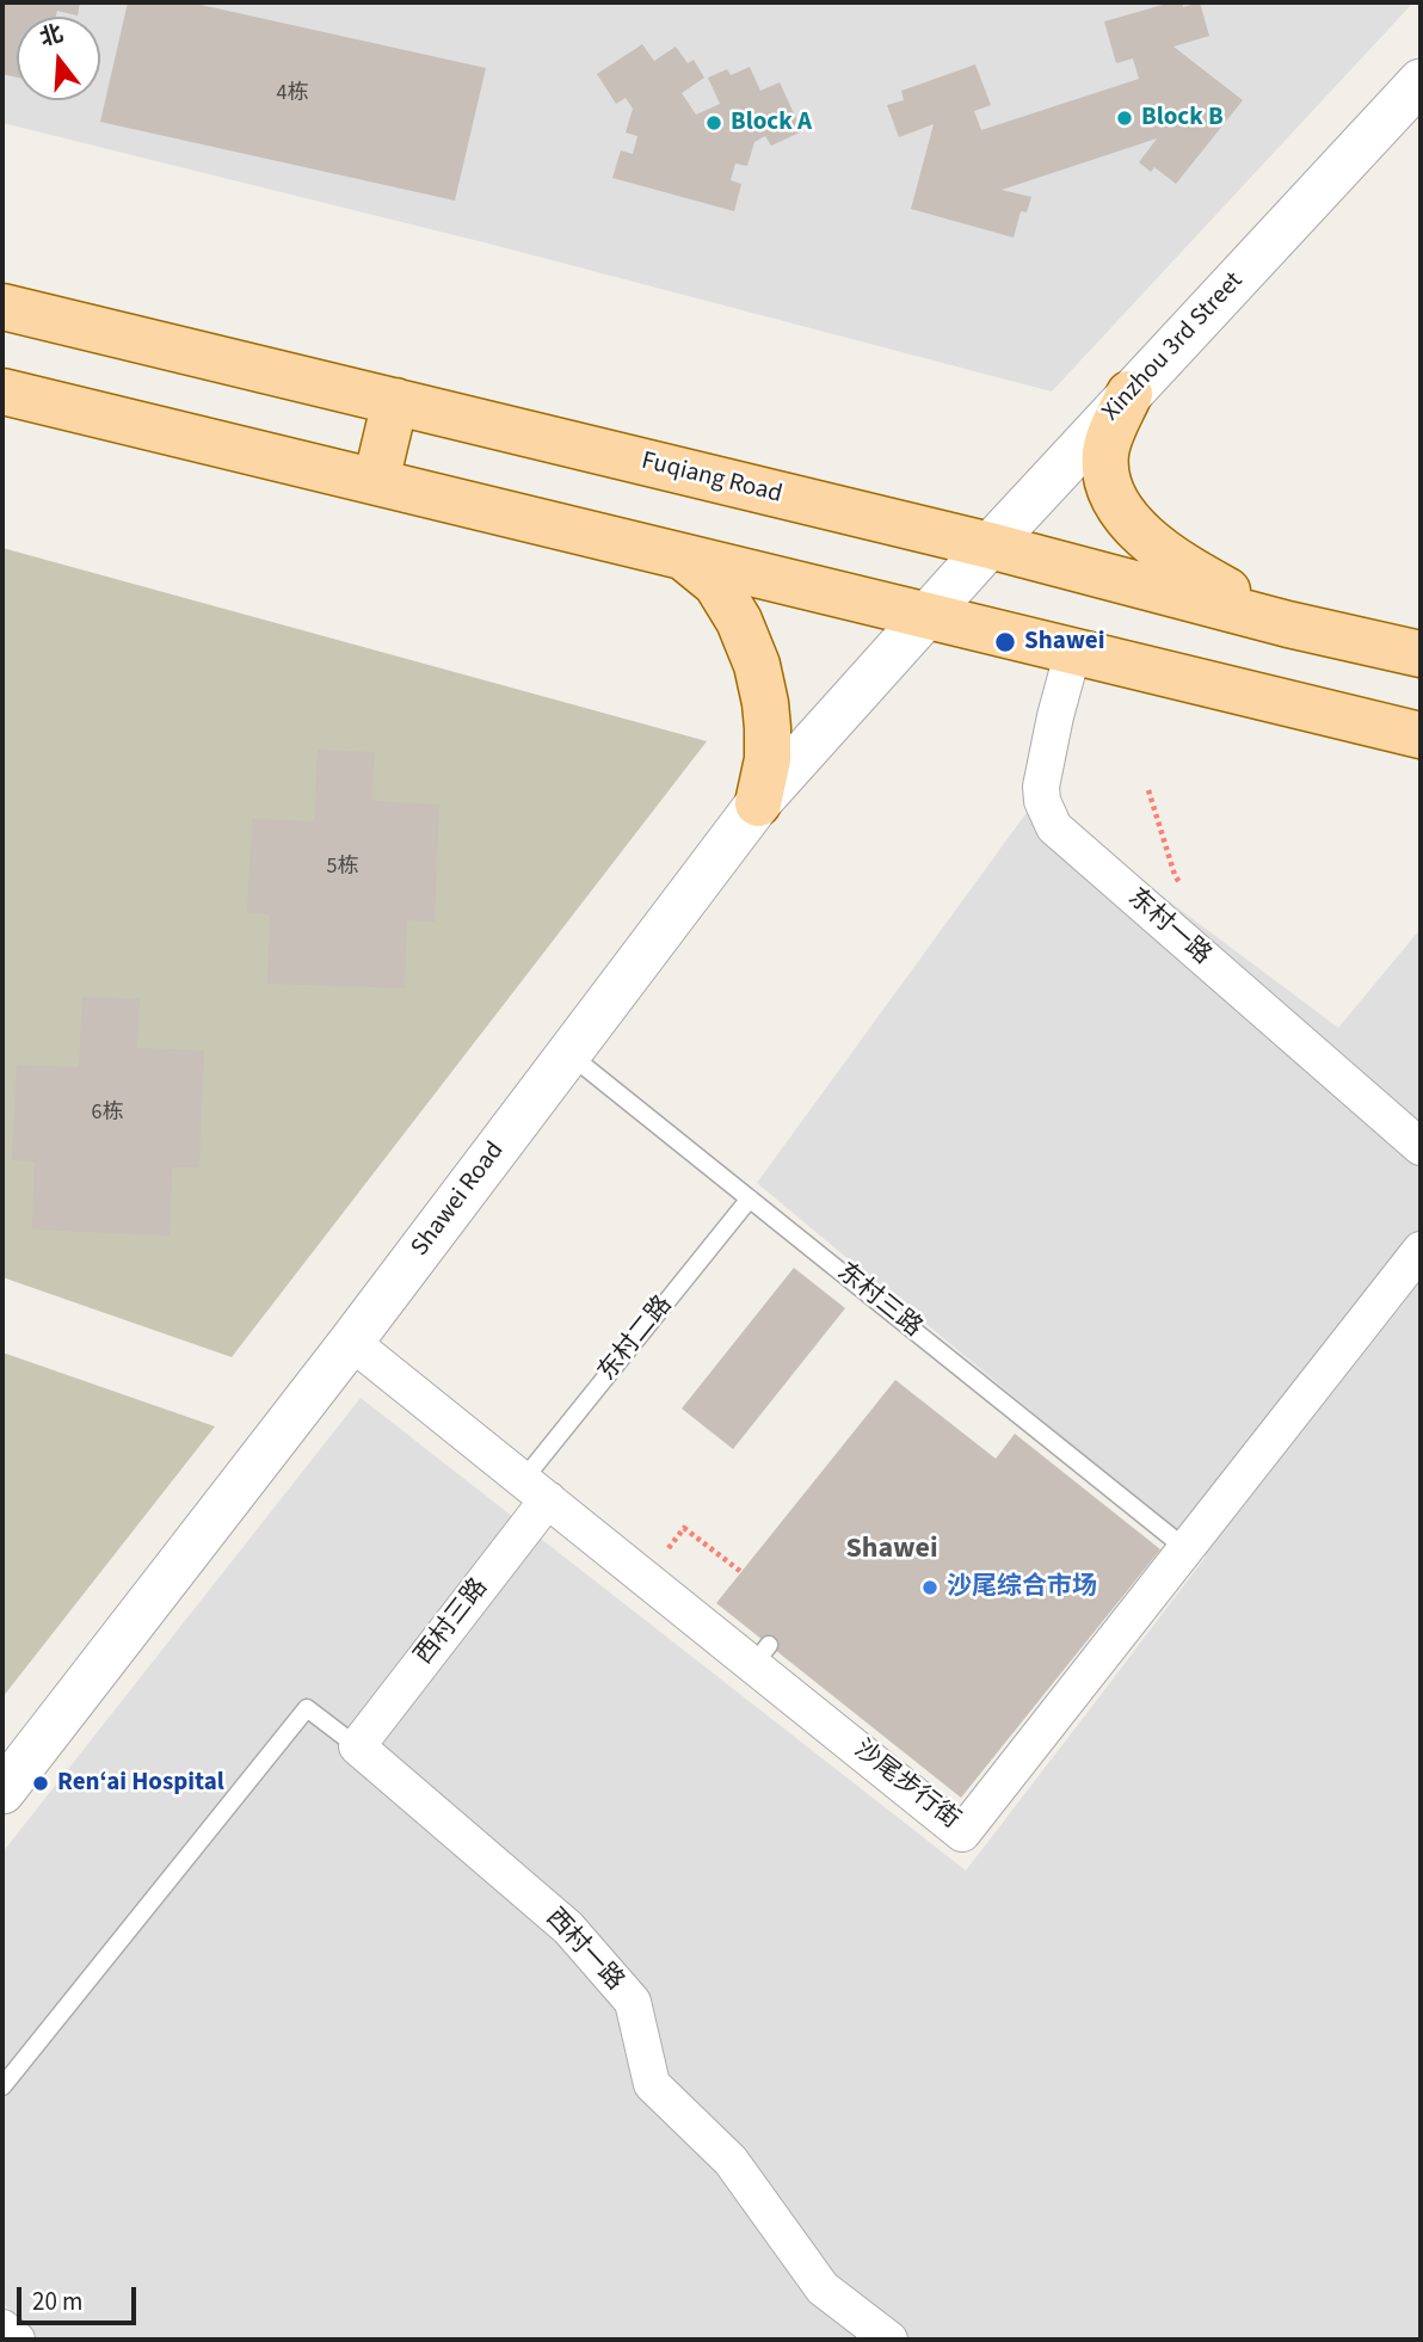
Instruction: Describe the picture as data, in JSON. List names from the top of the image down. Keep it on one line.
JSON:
{"streets":{"main road":["Fuqiang Road"],"street":["Xinzhou 3rd Street","东村一路","Shawei Road","西村三路","沙尾步行街","西村一路"],"lane":["东村三路","东村二路"]},"crossings":[["Xinzhou 3rd Street","Fuqiang Road"],["Xinzhou 3rd Street","Shawei Road"],["Shawei Road","东村三路"],["Shawei Road","沙尾步行街"],["东村三路","东村二路"],["东村三路","沙尾步行街"],["东村二路","西村三路"],["东村二路","沙尾步行街"],["西村三路","沙尾步行街"],["西村三路","西村一路"]],"districts":["Shawei"],"places":["Block B","Block A","Shawei","沙尾综合市场","Ren‘ai Hospital"],"house_numbers":["4栋","5栋","6栋"],"scale_bar":"20 m","north":"top"}
